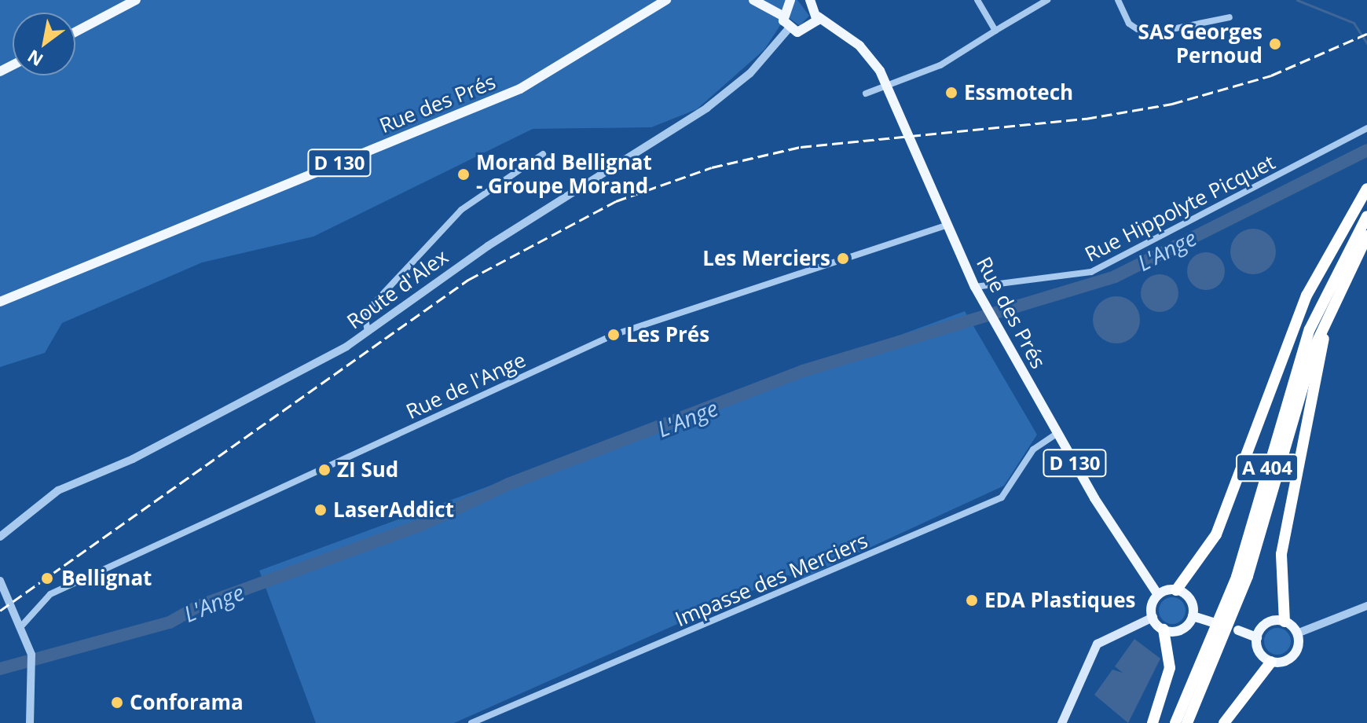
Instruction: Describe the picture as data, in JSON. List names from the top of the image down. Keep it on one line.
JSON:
{"streets":{"highway":["A 404"],"main road":["Rue des Prés","D 130"],"street":["Rue Hippolyte Picquet","Route d'Alex","Rue de l'Ange","Impasse des Merciers"]},"crossings":[["Rue des Prés","D 130"],["Rue des Prés","Rue Hippolyte Picquet"],["Rue des Prés","Rue de l'Ange"],["Rue des Prés","Impasse des Merciers"]],"water":["L'Ange"],"places":["SAS Georges Pernoud","Essmotech","Morand Bellignat - Groupe Morand","Les Merciers","Les Prés","ZI Sud","LaserAddict","Bellignat","EDA Plastiques","Conforama"],"north":"bottom left"}
